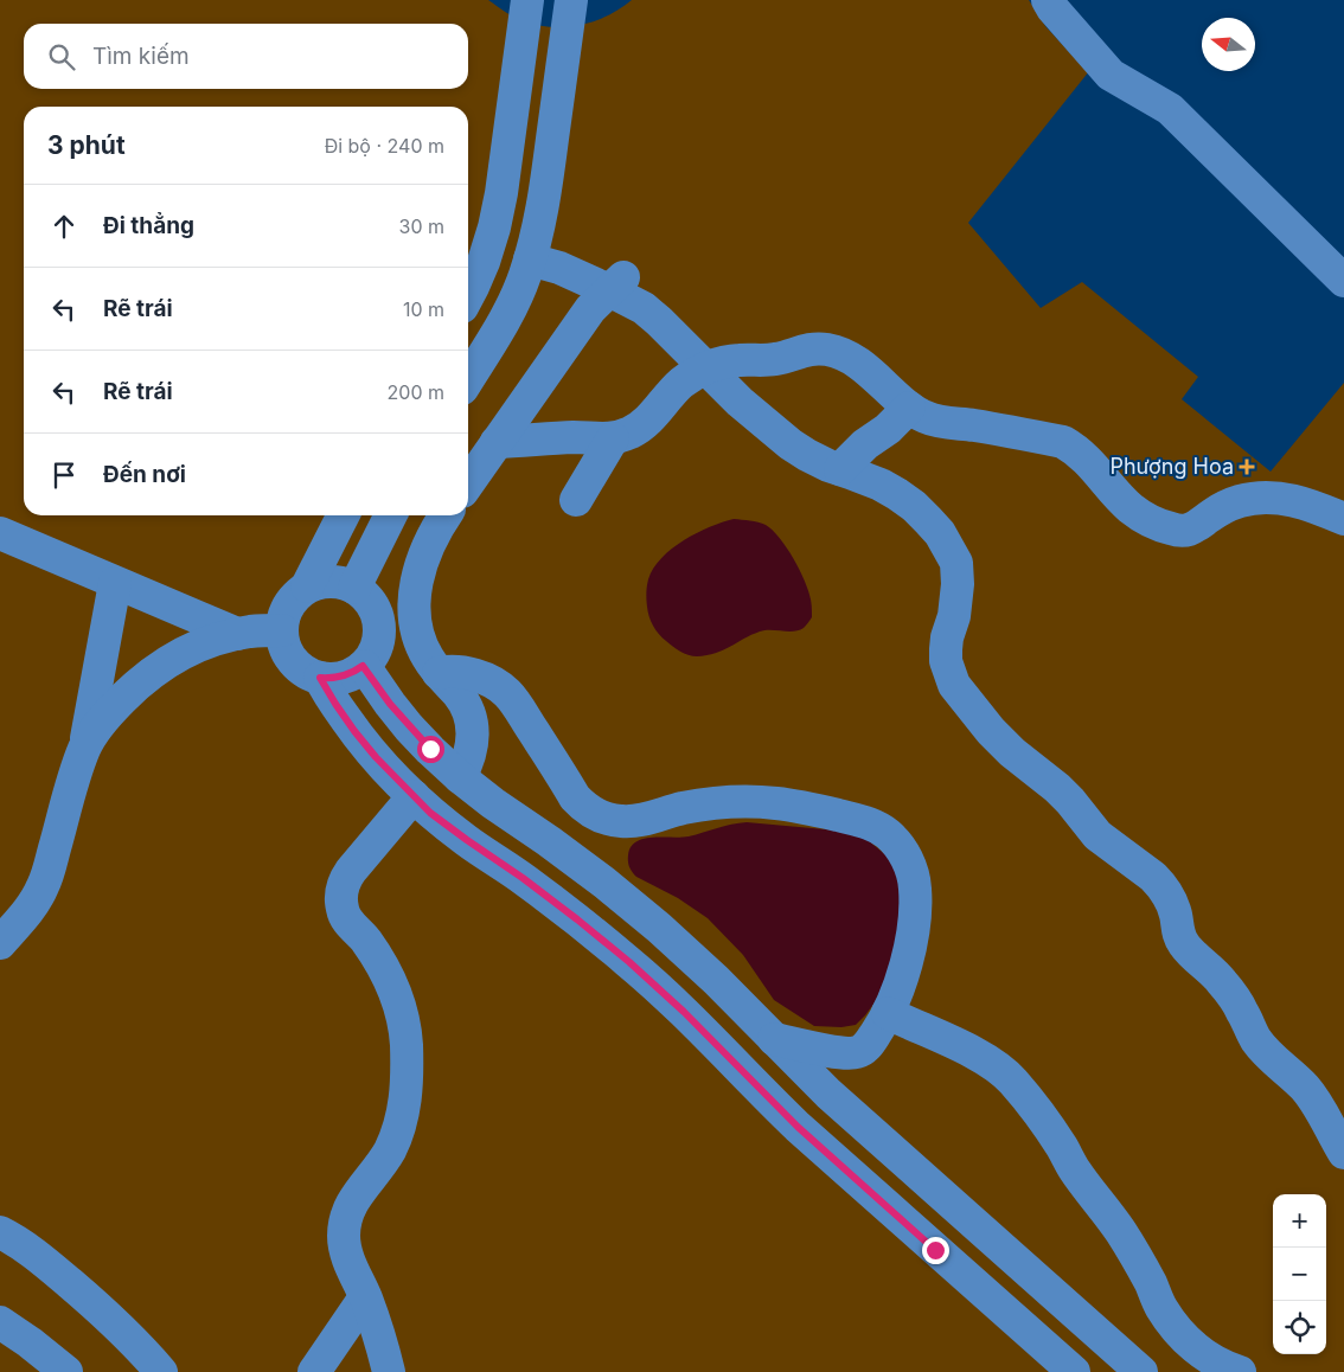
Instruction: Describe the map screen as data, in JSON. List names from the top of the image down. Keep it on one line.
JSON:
{"places":{"health":["Phượng Hoa"]},"north":"left","page":{"search":"Tìm kiếm","heading":["3 phút","Đi bộ · 240 m"],"list":[["Đi thẳng","30 m"],["Rẽ trái","10 m"],["Rẽ trái","200 m"],"Đến nơi"],"map_buttons":["+","−"]}}
